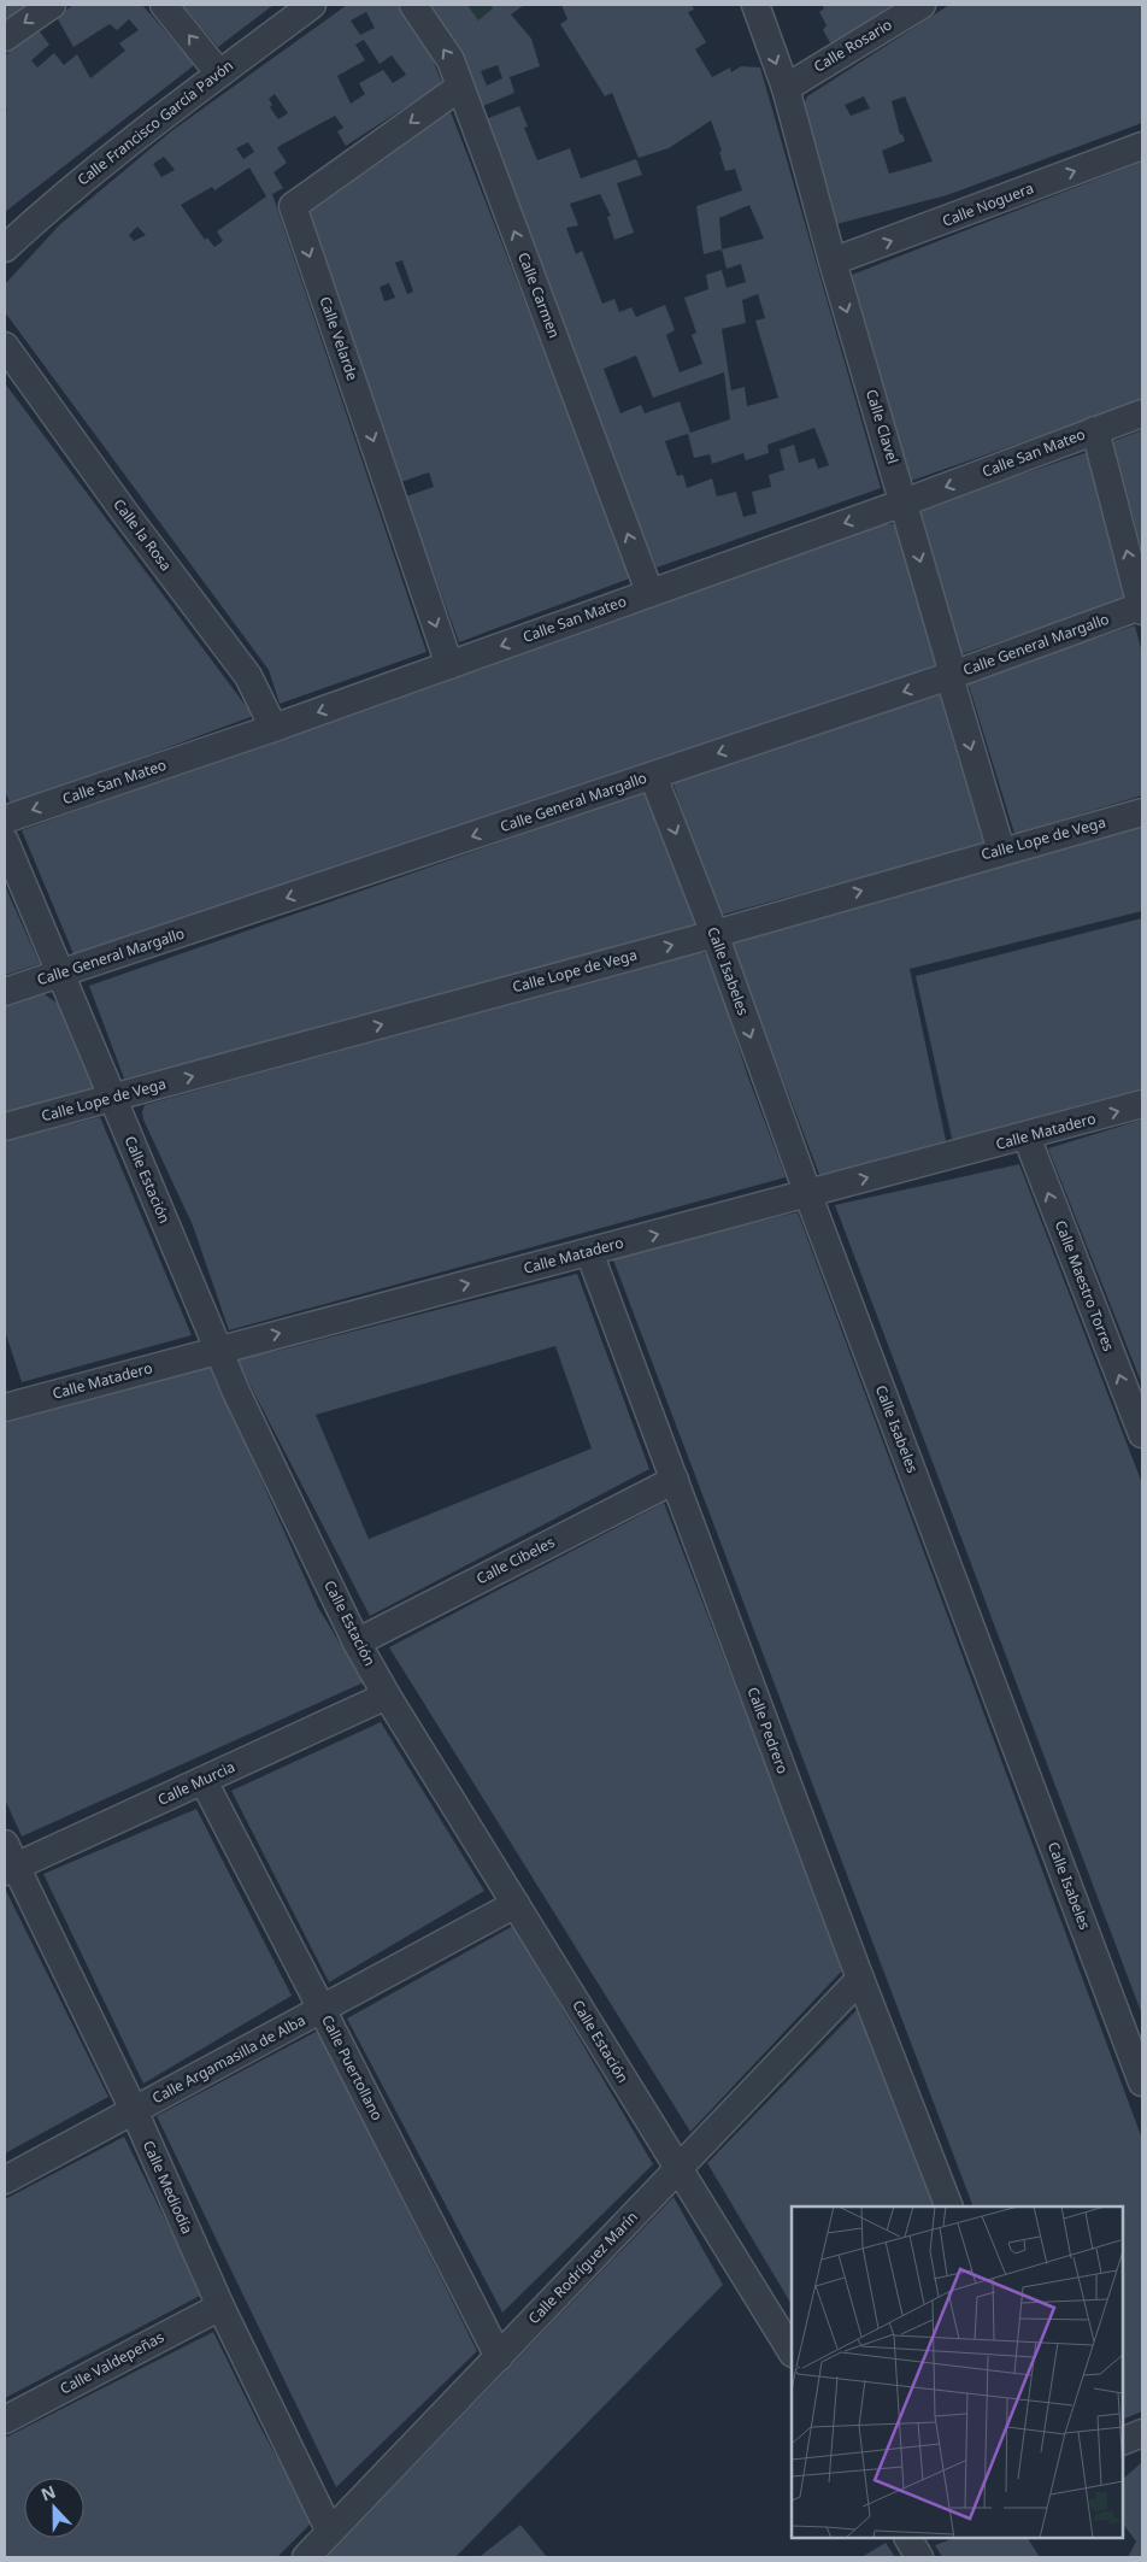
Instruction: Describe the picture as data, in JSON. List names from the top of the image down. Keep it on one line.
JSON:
{"streets":{"street":["Calle Rosario","Calle Francisco García Pavón","Calle Noguera","Calle Carmen","Calle Velarde","Calle Clavel","Calle San Mateo","Calle la Rosa","Calle General Margallo","Calle Lope de Vega","Calle Isabeles","Calle Matadero","Calle Estación","Calle Maestro Torres","Calle Cibeles","Calle Pedrero","Calle Murcia","Calle Argamasilla de Alba","Calle Puertollano","Calle Mediodía","Calle Rodríguez Marín","Calle Valdepeñas"]},"crossings":[["Calle Rosario","Calle Clavel"],["Calle Noguera","Calle Clavel"],["Calle Carmen","Calle Velarde"],["Calle Carmen","Calle San Mateo"],["Calle Velarde","Calle San Mateo"],["Calle Clavel","Calle San Mateo"],["Calle Clavel","Calle General Margallo"],["Calle Clavel","Calle Lope de Vega"],["Calle San Mateo","Calle la Rosa"],["Calle General Margallo","Calle Isabeles"],["Calle General Margallo","Calle Estación"],["Calle Lope de Vega","Calle Isabeles"],["Calle Lope de Vega","Calle Estación"],["Calle Isabeles","Calle Matadero"],["Calle Matadero","Calle Estación"],["Calle Matadero","Calle Maestro Torres"],["Calle Matadero","Calle Pedrero"],["Calle Estación","Calle Cibeles"],["Calle Estación","Calle Murcia"],["Calle Estación","Calle Argamasilla de Alba"],["Calle Estación","Calle Rodríguez Marín"],["Calle Cibeles","Calle Pedrero"],["Calle Pedrero","Calle Rodríguez Marín"],["Calle Murcia","Calle Puertollano"],["Calle Murcia","Calle Mediodía"],["Calle Argamasilla de Alba","Calle Puertollano"],["Calle Argamasilla de Alba","Calle Mediodía"],["Calle Puertollano","Calle Rodríguez Marín"],["Calle Mediodía","Calle Rodríguez Marín"],["Calle Mediodía","Calle Valdepeñas"]],"one_way":["Calle Noguera","Calle Carmen","Calle Velarde","Calle Clavel","Calle San Mateo","Calle General Margallo","Calle Lope de Vega","Calle Matadero","Calle Maestro Torres"],"north":"top"}
